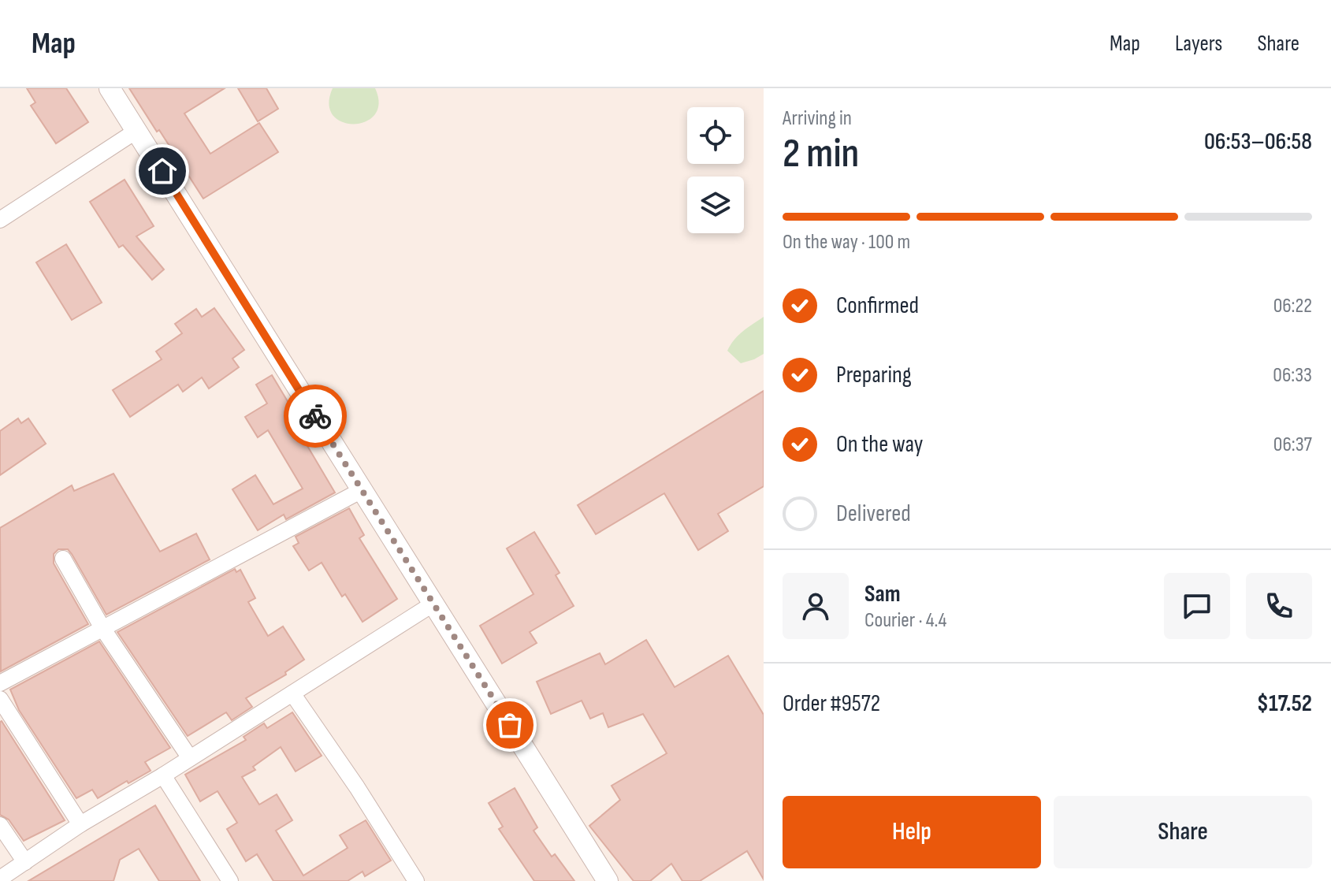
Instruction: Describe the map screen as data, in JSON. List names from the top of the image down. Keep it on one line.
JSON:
{"page":{"header":"Map","nav":["Map","Layers","Share"],"heading":["2 min","Arriving in","06:53–06:58"],"panel":["Sam","Courier · 4.4","Order #9572","$17.52"],"bar":"On the way · 100 m","list":[["Confirmed","06:22"],["Preparing","06:33"],["On the way","06:37"],"Delivered"],"buttons":["Help","Share"]}}
